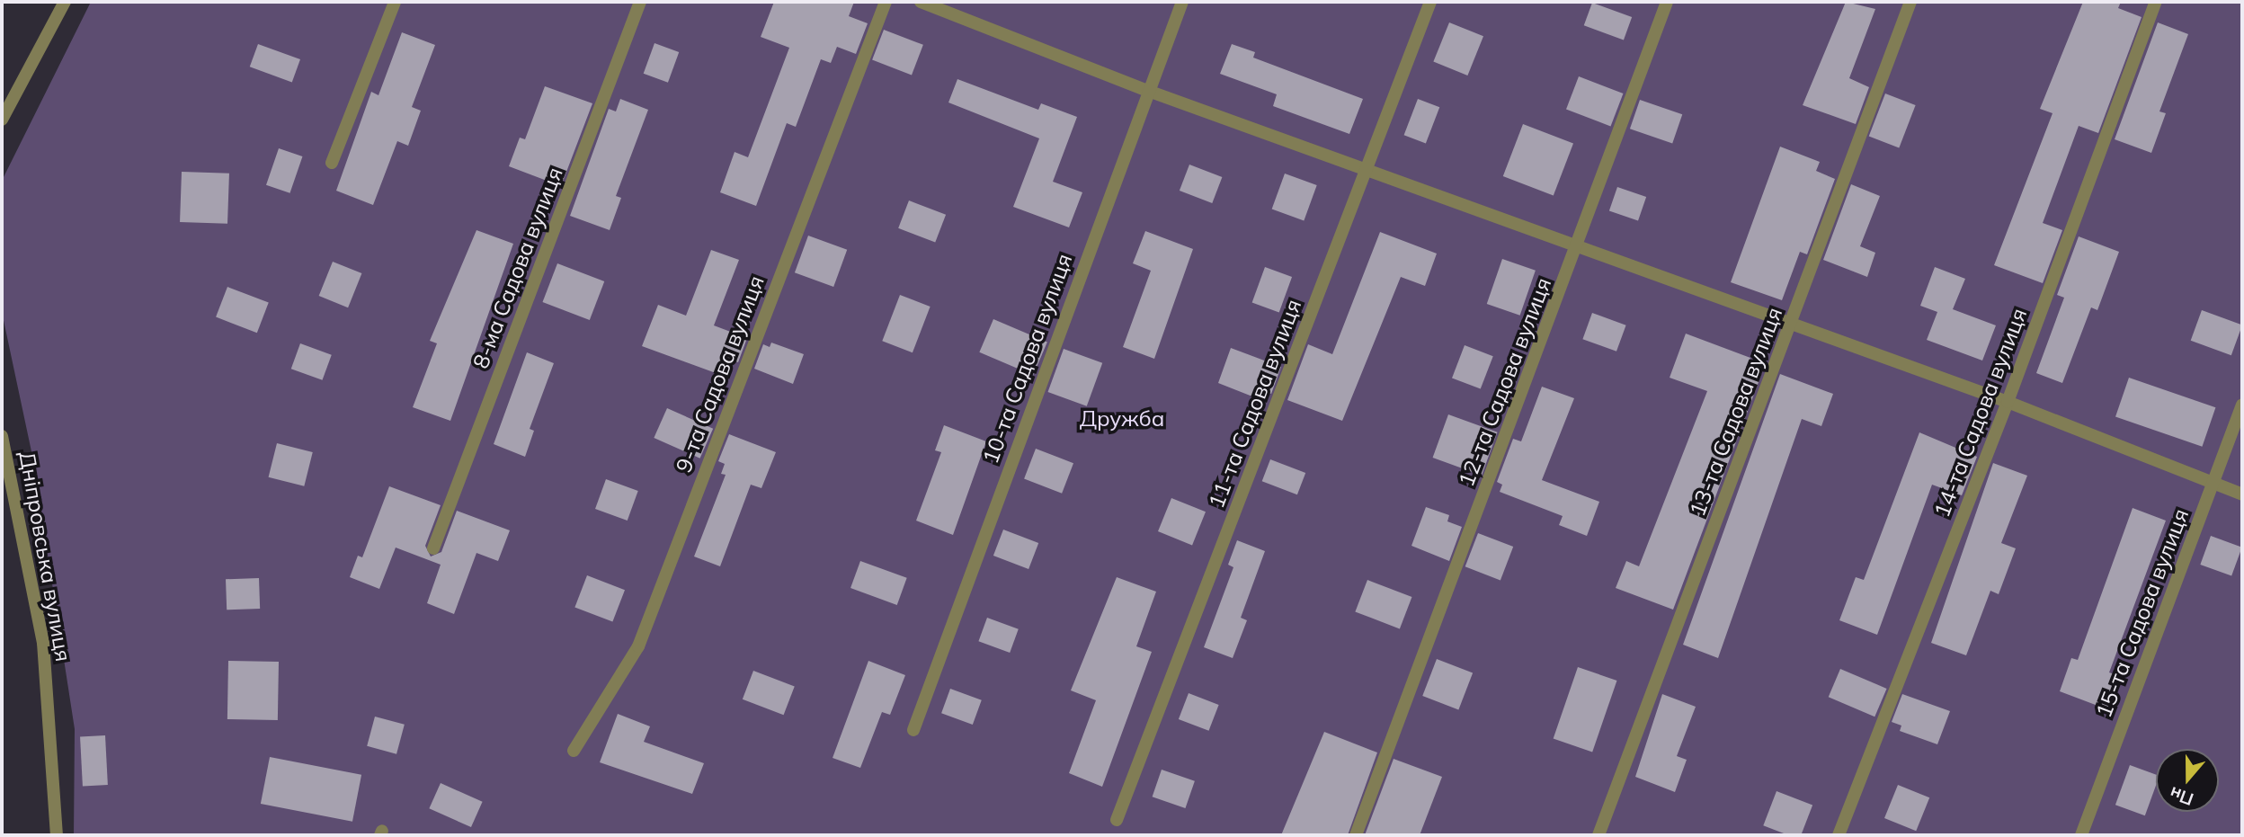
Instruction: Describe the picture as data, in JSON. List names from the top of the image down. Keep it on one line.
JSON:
{"streets":{"street":["8-ма Садова вулиця","10-та Садова вулиця","9-та Садова вулиця","12-та Садова вулиця","11-та Садова вулиця","13-та Садова вулиця","14-та Садова вулиця","Дніпровська вулиця","15-та Садова вулиця"]},"parks":["Дружба"],"north":"bottom"}
